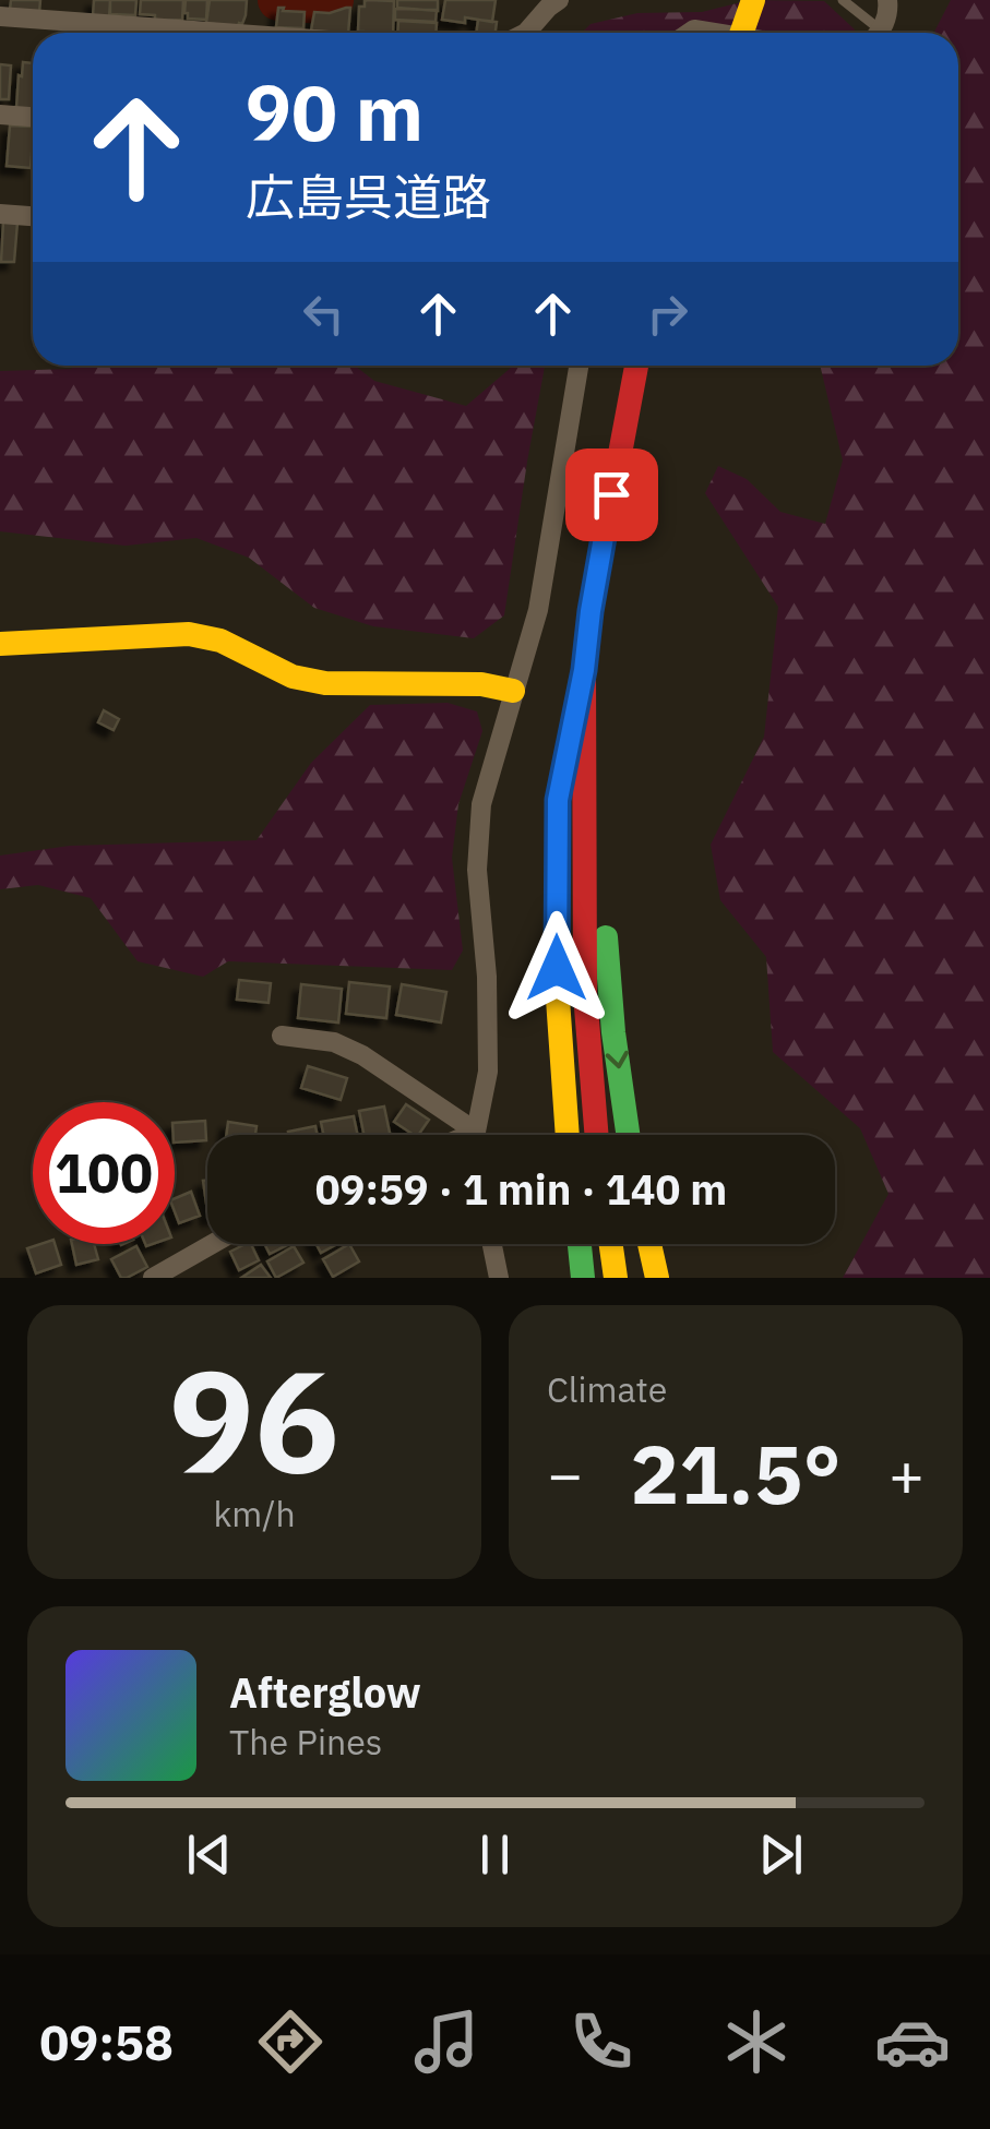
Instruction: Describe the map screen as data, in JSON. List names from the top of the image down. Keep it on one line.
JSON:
{"page":{"turn":["90 m","広島呉道路"],"limit":"100","trip":"09:59 · 1 min · 140 m","tile":[["96","km/h"],"Climate"],"heat":["−","21.5°","+"],"song":["Afterglow","The Pines"],"tabs":"09:58"}}
